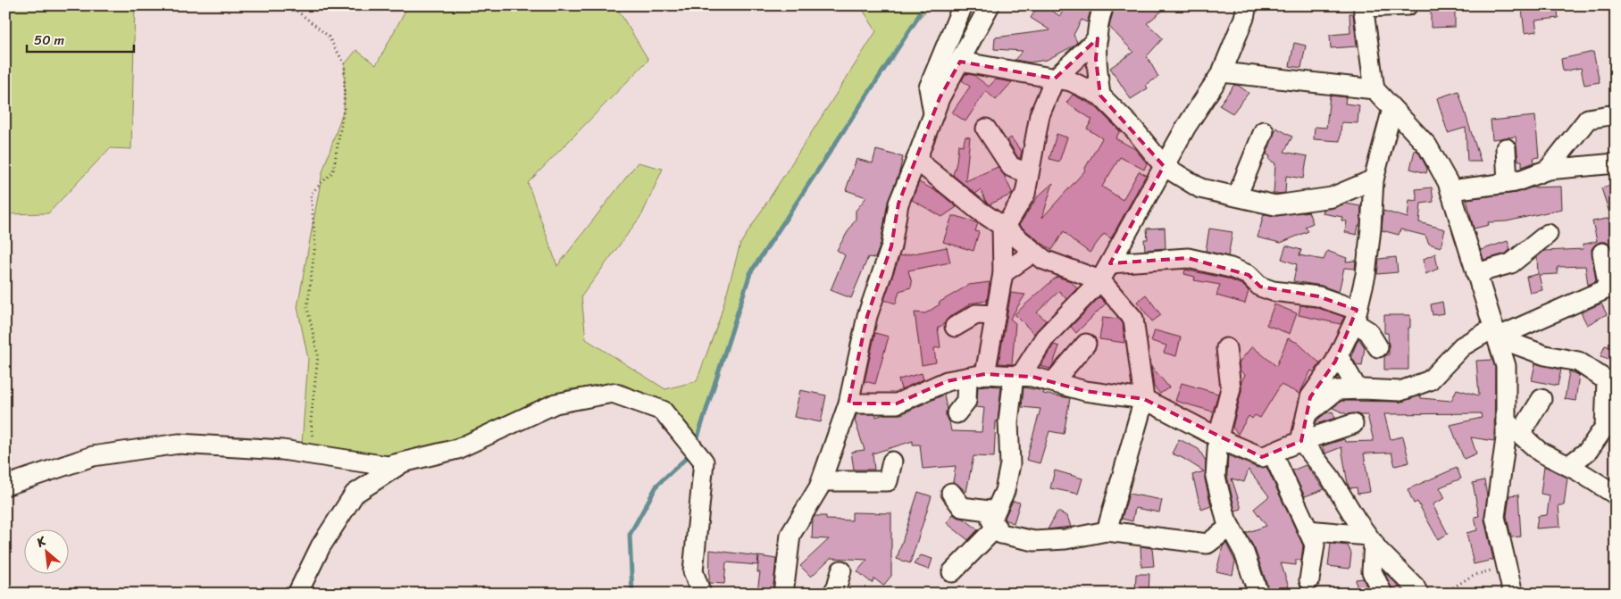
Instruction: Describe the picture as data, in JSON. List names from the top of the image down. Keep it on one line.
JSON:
{"scale_bar":"50 m","north":"top left"}
